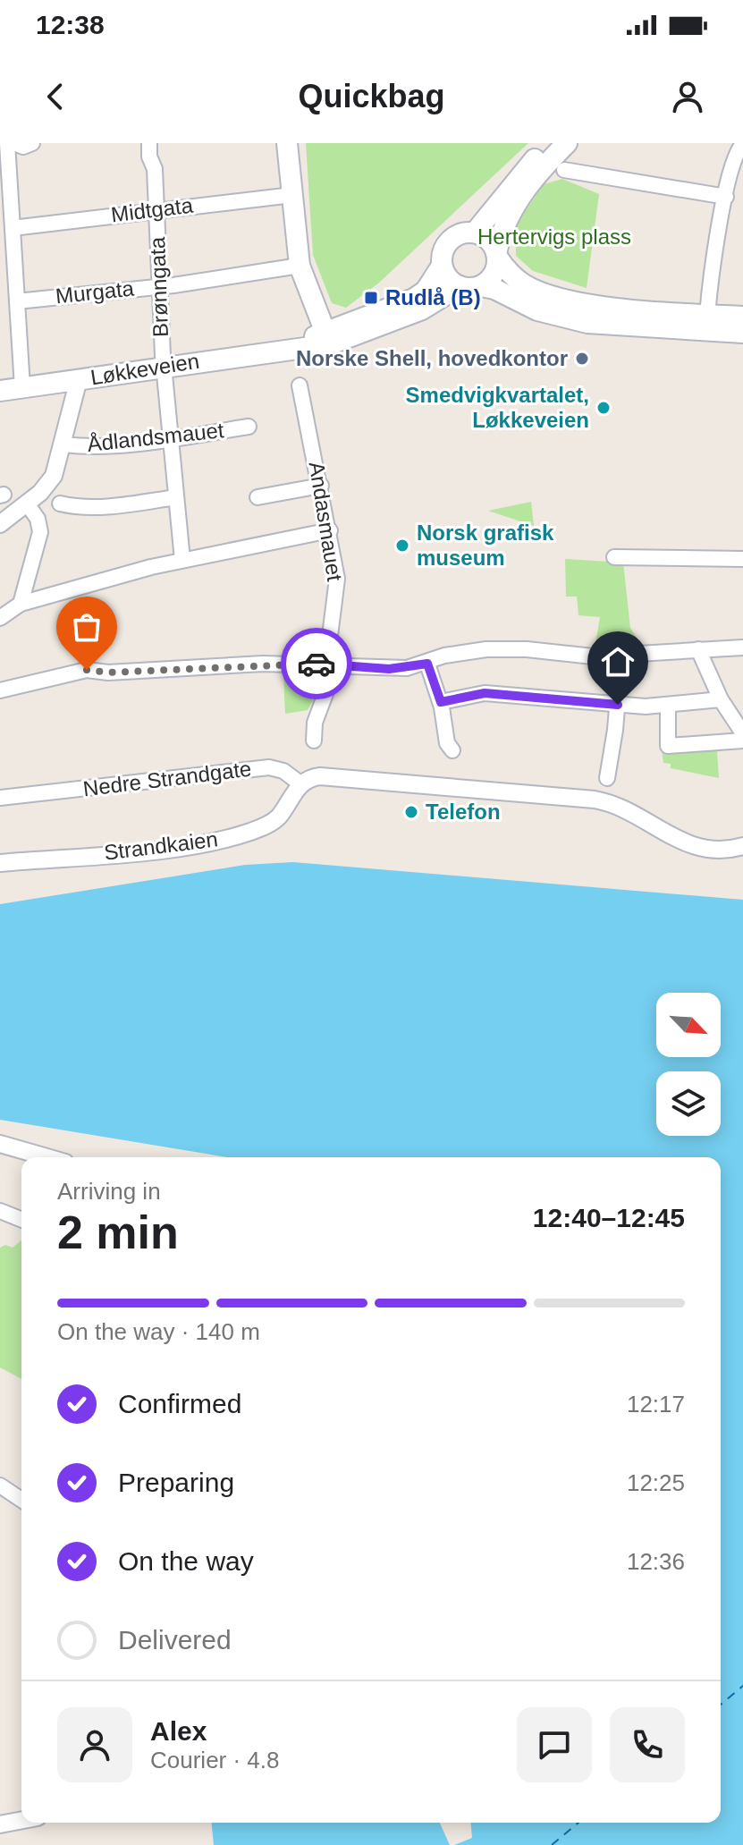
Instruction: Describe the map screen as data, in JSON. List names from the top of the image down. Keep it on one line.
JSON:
{"streets":{"main road":["Løkkeveien"],"street":["Midtgata","Brønngata","Murgata","Ådlandsmauet","Andasmauet","Nedre Strandgate","Strandkaien"]},"crossings":[["Midtgata","Brønngata"],["Brønngata","Murgata"],["Brønngata","Løkkeveien"],["Brønngata","Ådlandsmauet"],["Nedre Strandgate","Strandkaien"]],"parks":["Hertervigs plass"],"places":{"transit":["Rudlå (B)"],"other":["Norske Shell, hovedkontor","Smedvigkvartalet, Løkkeveien","Norsk grafisk museum","Telefon"]},"north":"bottom right","page":{"status":"12:38","header":"Quickbag","heading":["2 min","Arriving in","12:40–12:45"],"panel":["Alex","Courier · 4.8"],"bar":"On the way · 140 m","list":[["Confirmed","12:17"],["Preparing","12:25"],["On the way","12:36"],"Delivered"]}}
